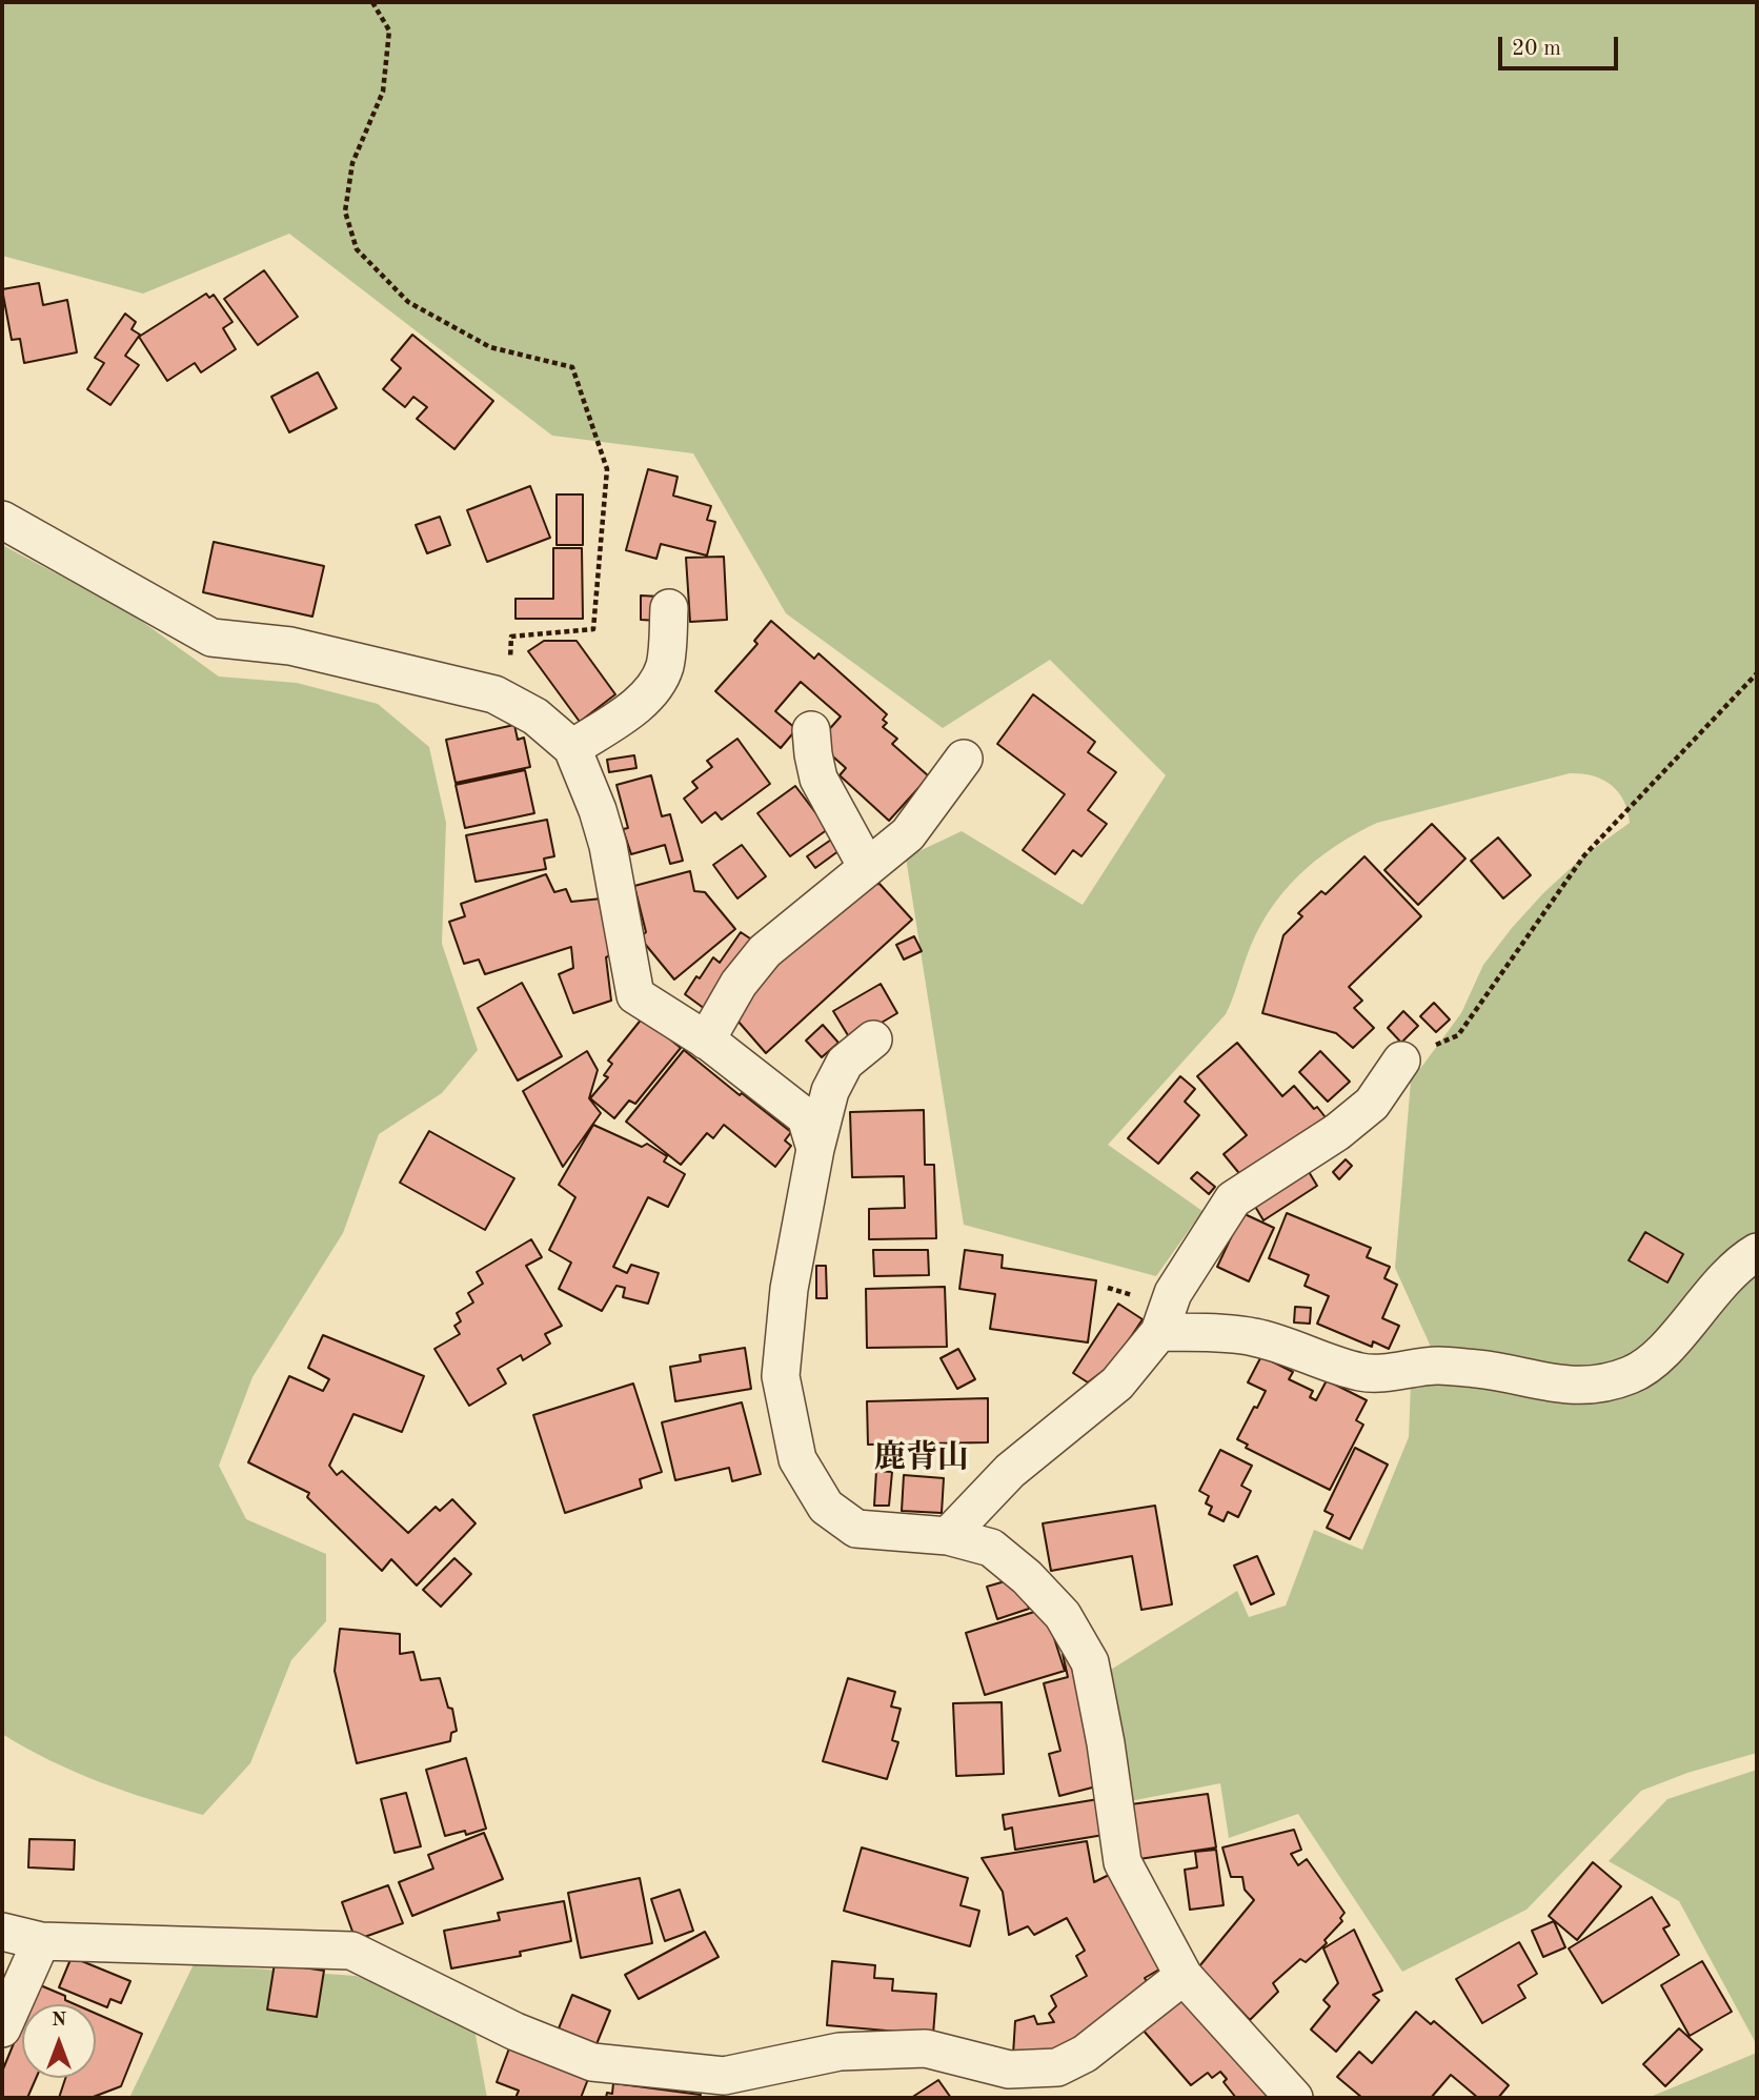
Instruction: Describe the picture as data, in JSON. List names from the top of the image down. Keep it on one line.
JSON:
{"districts":["鹿背山"],"scale_bar":"20 m","north":"top"}
